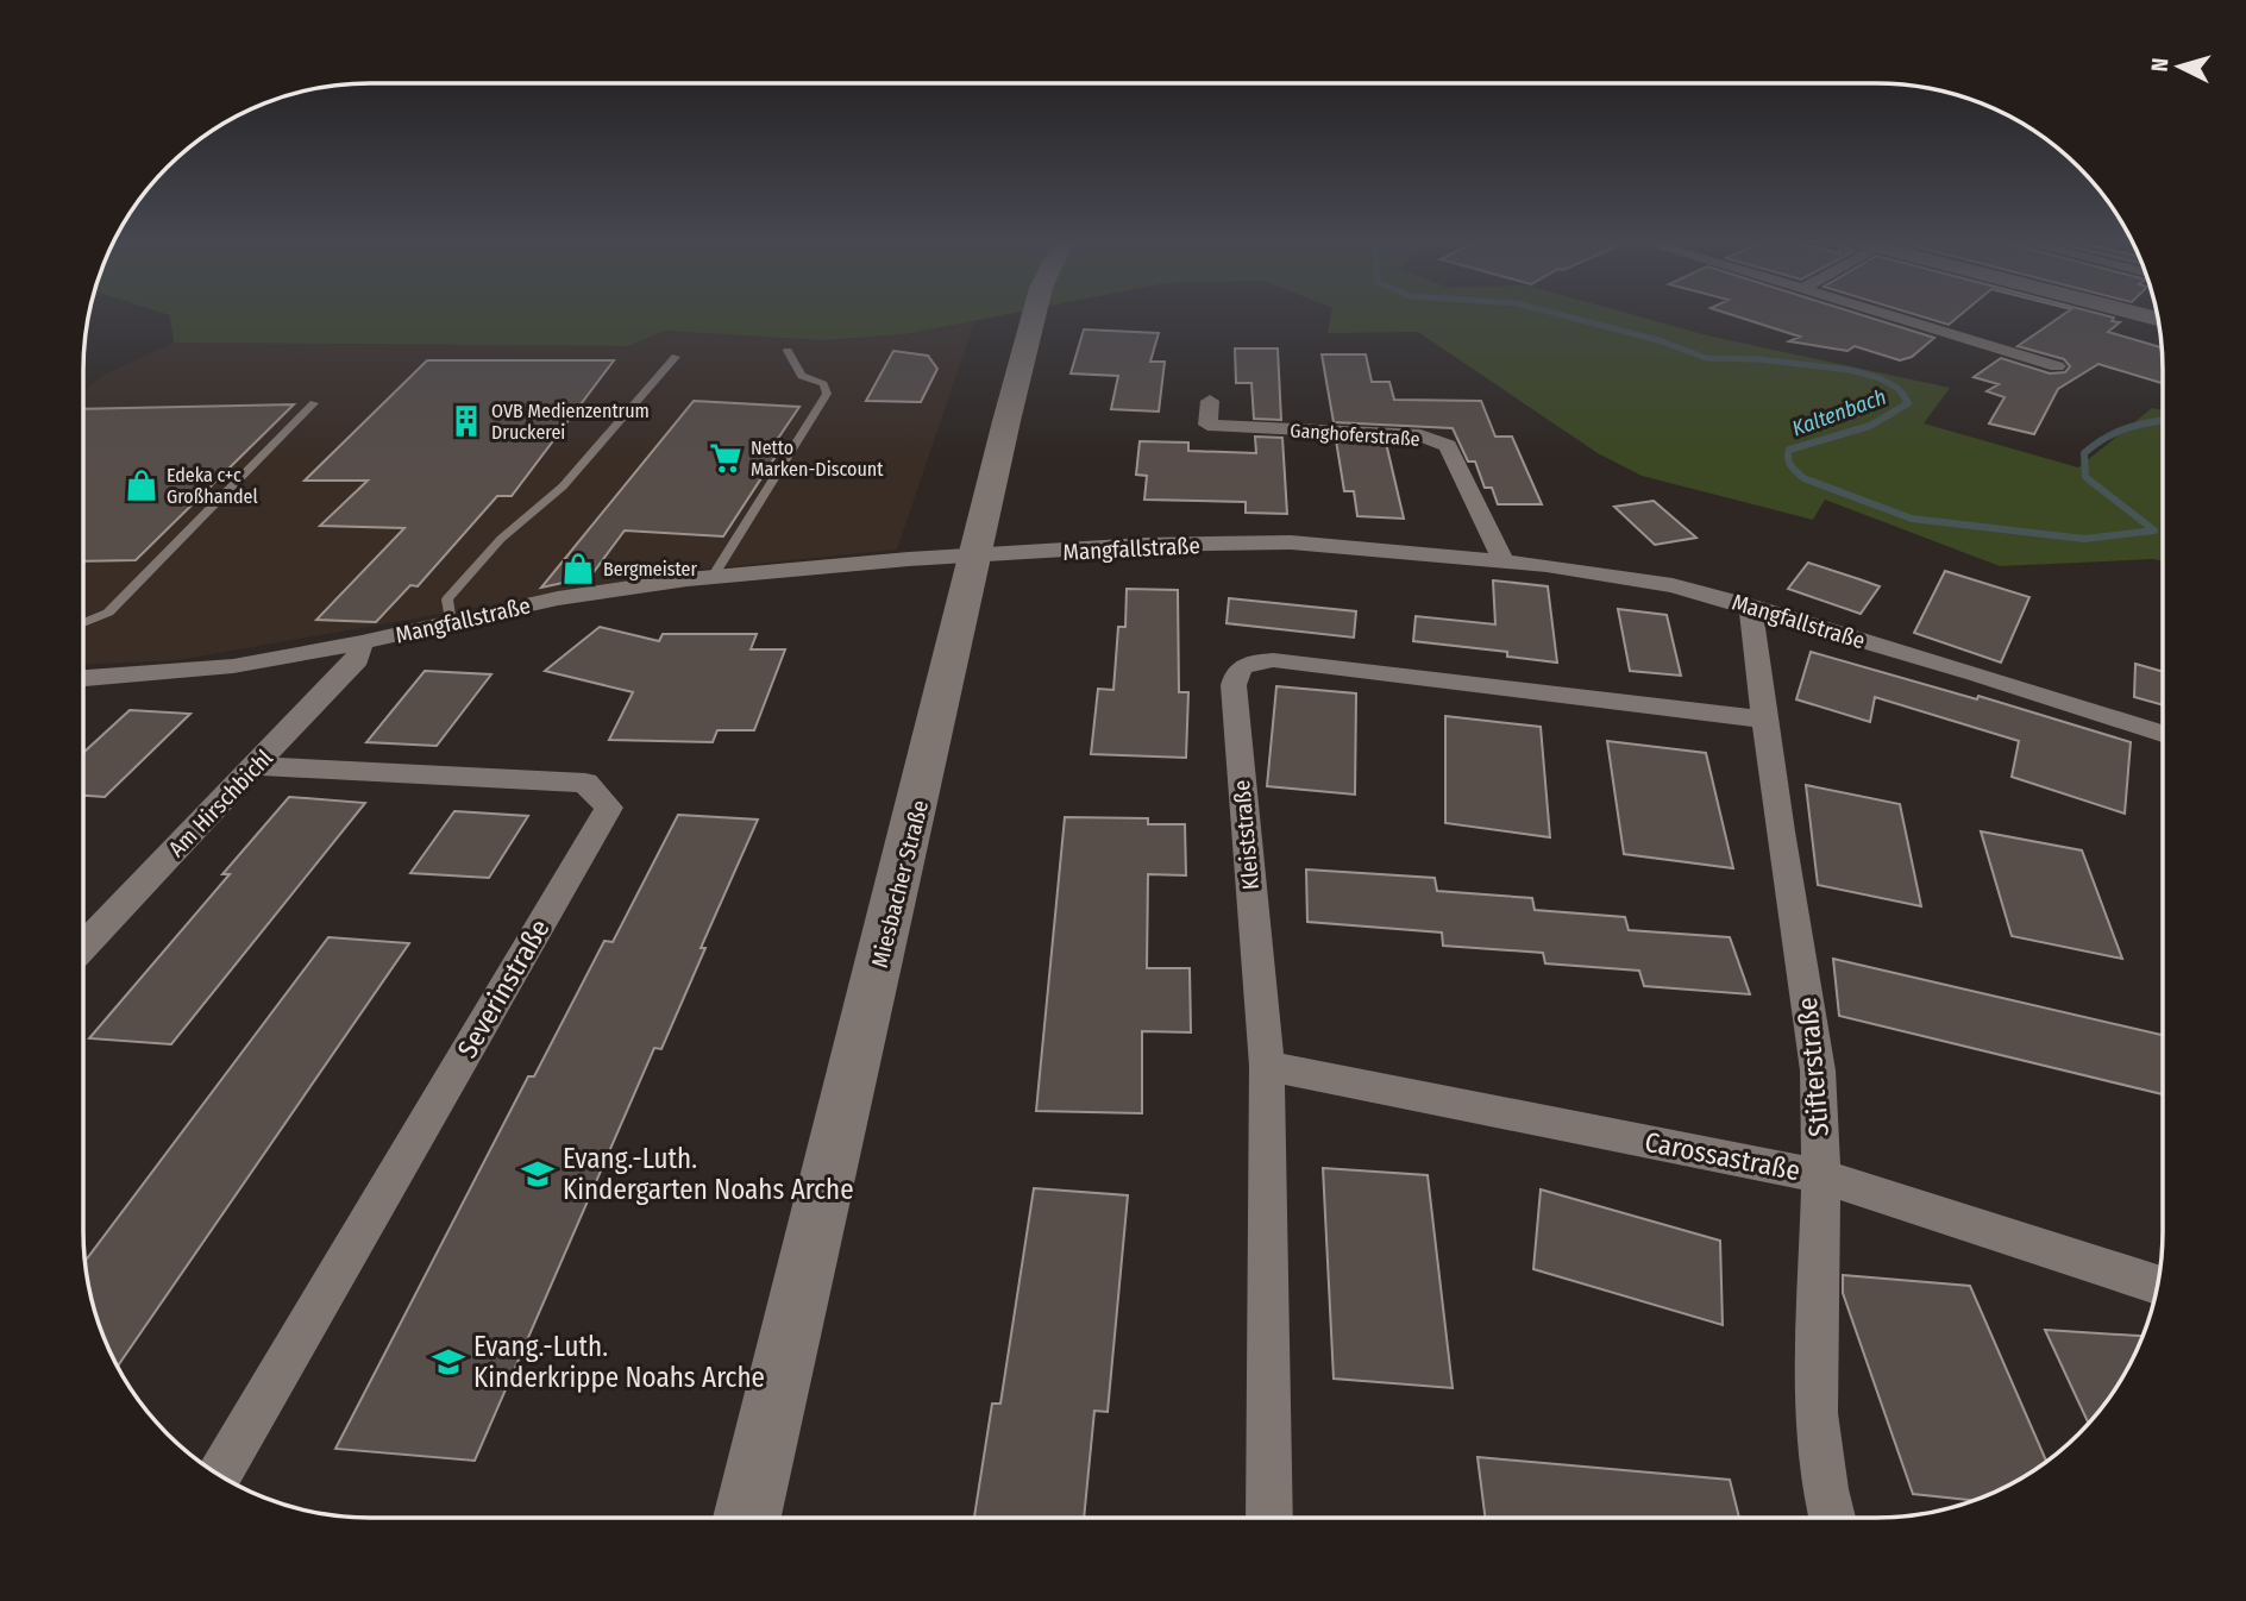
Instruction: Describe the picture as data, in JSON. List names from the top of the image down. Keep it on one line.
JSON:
{"streets":{"main road":["Miesbacher Straße"],"street":["Ganghoferstraße","Mangfallstraße","Am Hirschbichl","Kleiststraße","Severinstraße","Stifterstraße","Carossastraße"]},"crossings":[["Ganghoferstraße","Mangfallstraße"],["Mangfallstraße","Am Hirschbichl"],["Mangfallstraße","Miesbacher Straße"],["Mangfallstraße","Stifterstraße"],["Am Hirschbichl","Severinstraße"],["Kleiststraße","Stifterstraße"],["Kleiststraße","Carossastraße"],["Stifterstraße","Carossastraße"]],"water":["Kaltenbach"],"places":{"building":["OVB Medienzentrum Druckerei"],"supermarket":["Netto Marken-Discount"],"shop":["Edeka c+c Großhandel","Bergmeister"],"school or university":["Evang.-Luth. Kindergarten Noahs Arche","Evang.-Luth. Kinderkrippe Noahs Arche"]},"north":"left"}
